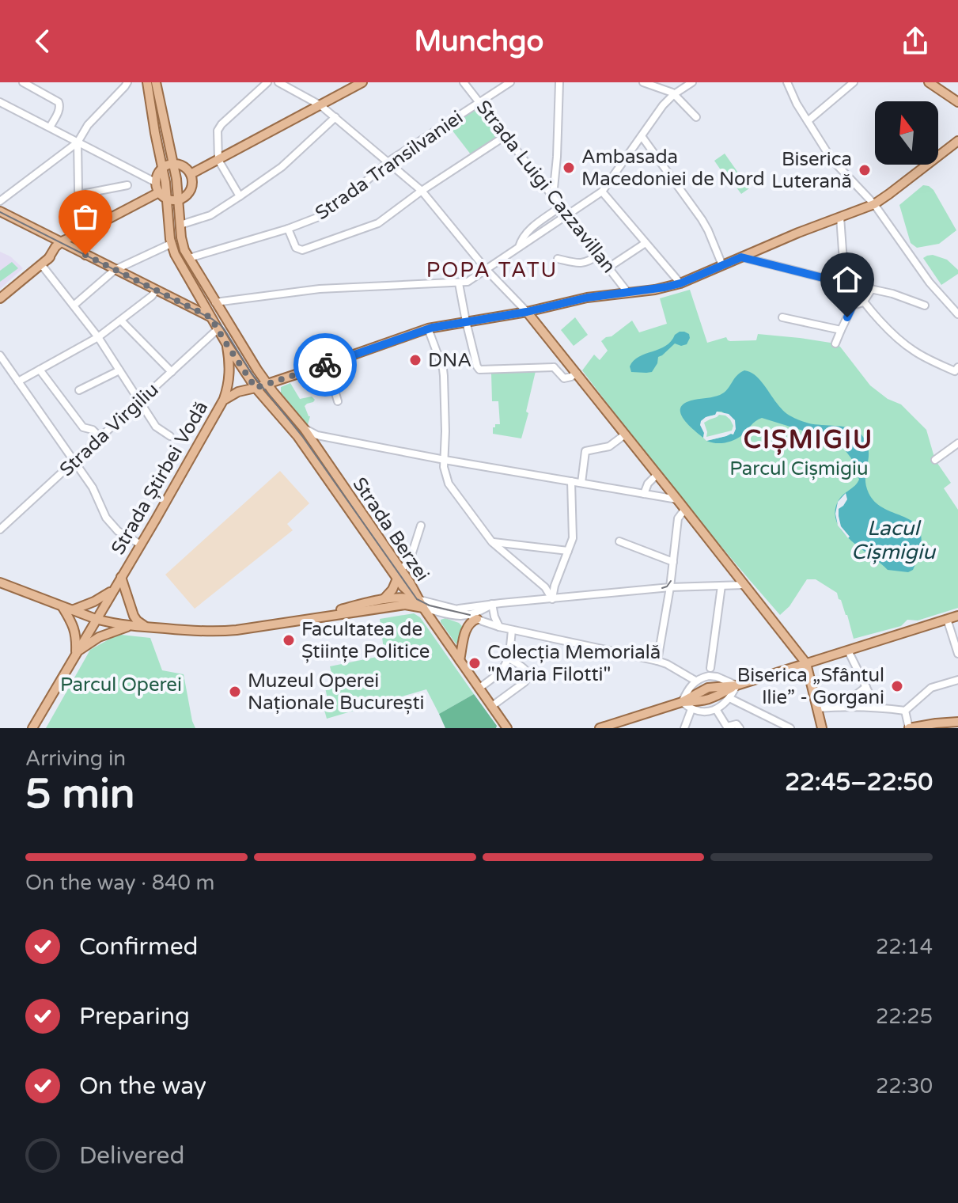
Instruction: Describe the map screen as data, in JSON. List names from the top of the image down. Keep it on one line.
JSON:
{"streets":{"main road":["Strada Știrbei Vodă","Strada Berzei"],"street":["Strada Transilvaniei","Strada Luigi Cazzavillan","Strada Virgiliu"]},"crossings":[["Strada Transilvaniei","Strada Luigi Cazzavillan"],["Strada Transilvaniei","Strada Berzei"],["Strada Luigi Cazzavillan","Strada Știrbei Vodă"],["Strada Virgiliu","Strada Berzei"],["Strada Știrbei Vodă","Strada Berzei"]],"districts":["POPA TATU","CIȘMIGIU"],"water":["Lacul Cișmigiu"],"parks":["Parcul Cișmigiu","Parcul Operei"],"places":["Ambasada Macedoniei de Nord","Biserica Luterană","DNA","Facultatea de Științe Politice","Colecția Memorială \"Maria Filotti\"","Biserica „Sfântul Ilie” - Gorgani","Muzeul Operei Naționale București"],"north":"top","page":{"header":"Munchgo","heading":["5 min","Arriving in","22:45–22:50"],"bar":"On the way · 840 m","list":[["Confirmed","22:14"],["Preparing","22:25"],["On the way","22:30"],"Delivered"]}}
